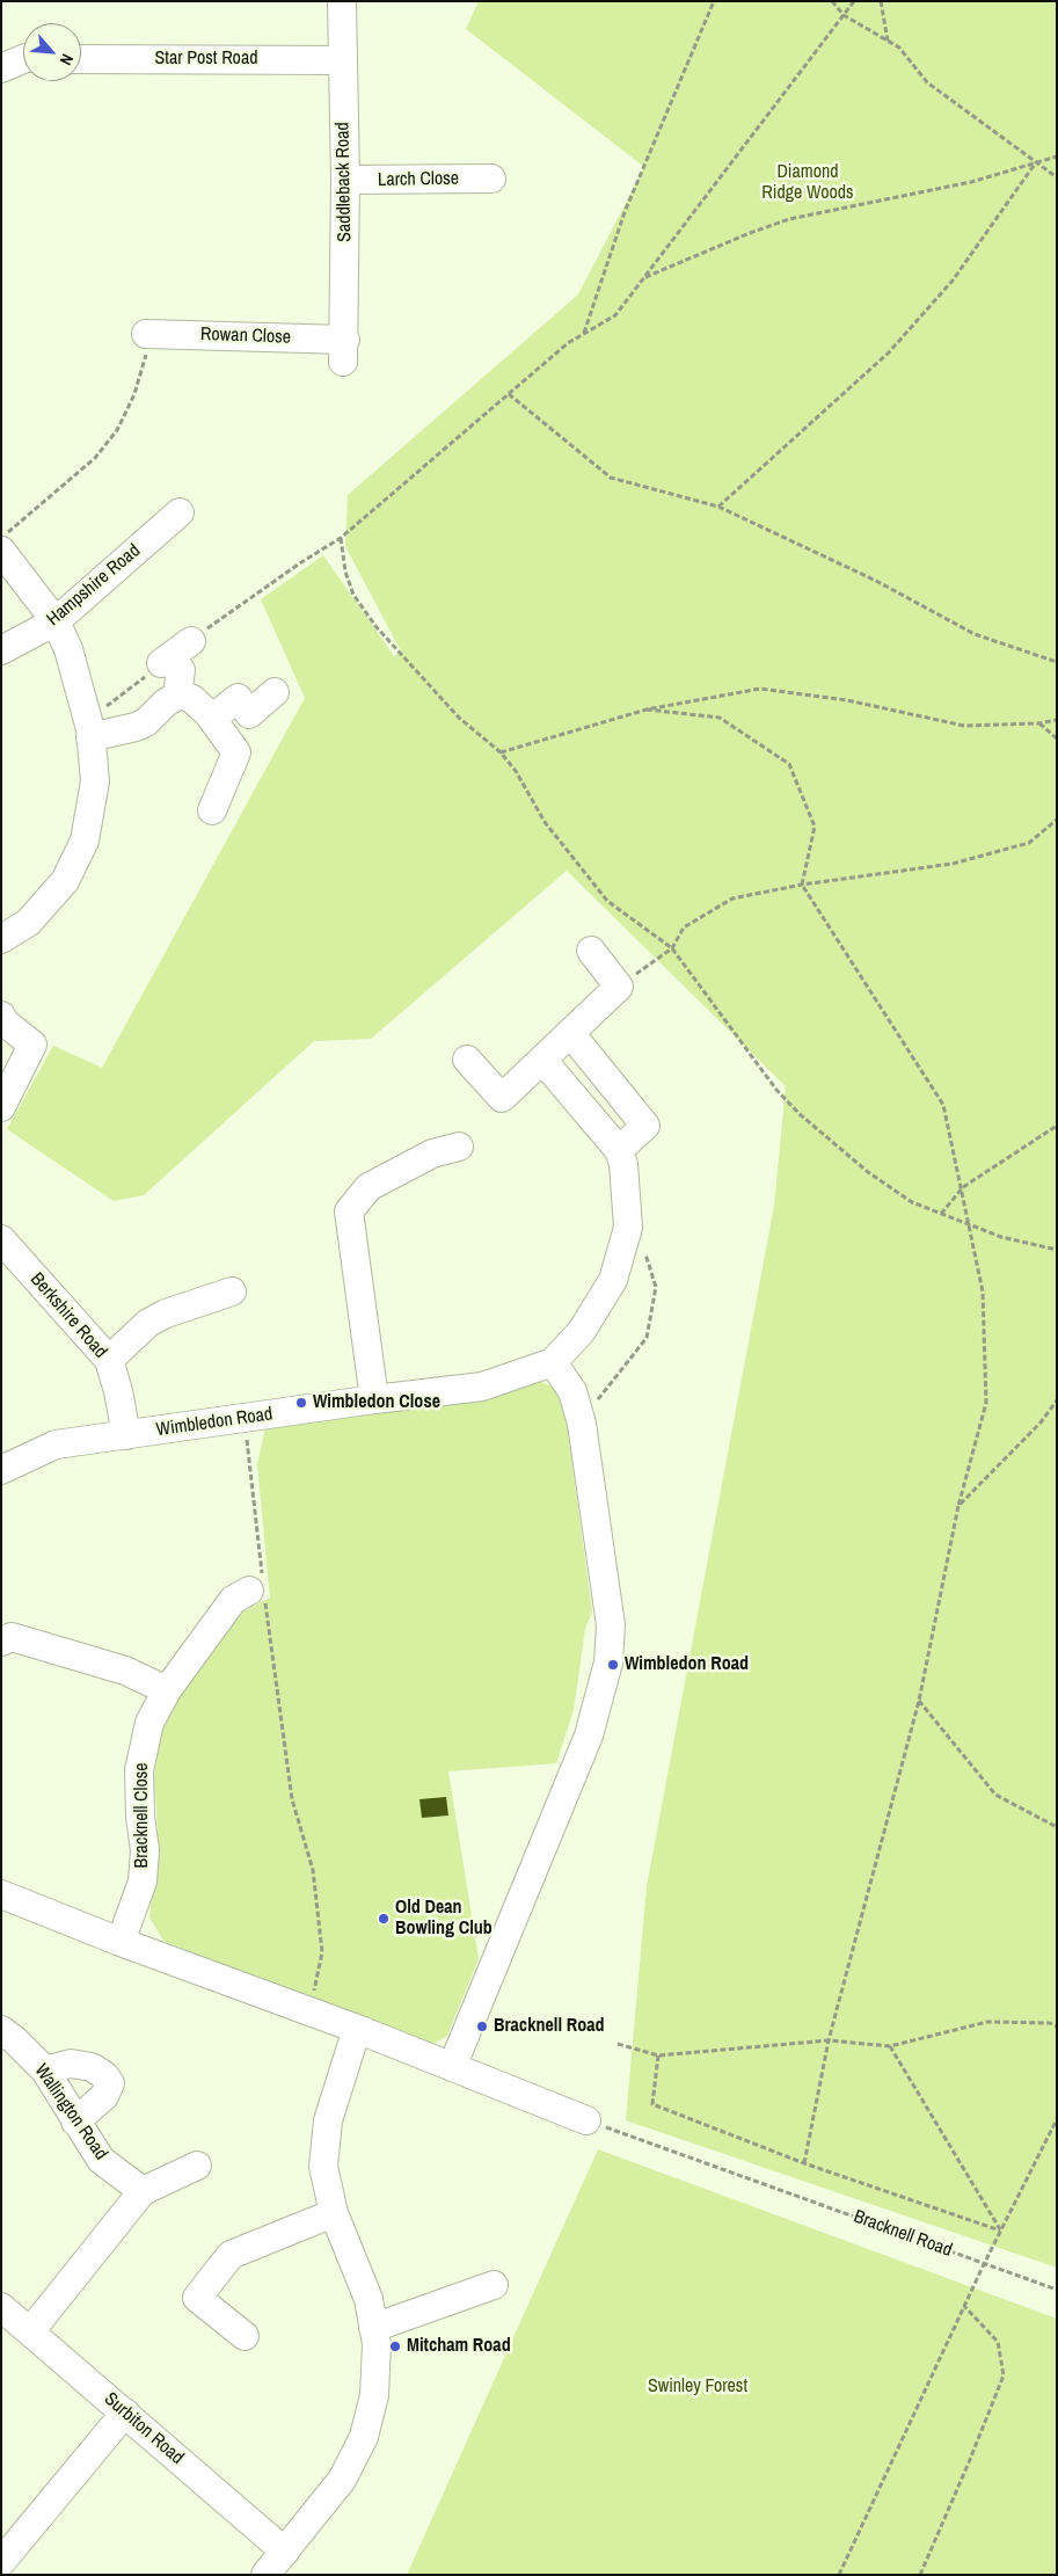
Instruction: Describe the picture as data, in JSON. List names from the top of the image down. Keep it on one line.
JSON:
{"streets":{"street":["Star Post Road","Larch Close","Saddleback Road","Rowan Close","Hampshire Road","Berkshire Road","Wimbledon Road","Bracknell Close","Wallington Road","Surbiton Road"],"path":["Bracknell Road"]},"crossings":[["Star Post Road","Saddleback Road"],["Larch Close","Saddleback Road"],["Saddleback Road","Rowan Close"],["Berkshire Road","Wimbledon Road"]],"parks":["Diamond Ridge Woods","Swinley Forest"],"places":["Wimbledon Close","Wimbledon Road","Old Dean Bowling Club","Bracknell Road","Mitcham Road"],"north":"bottom right"}
